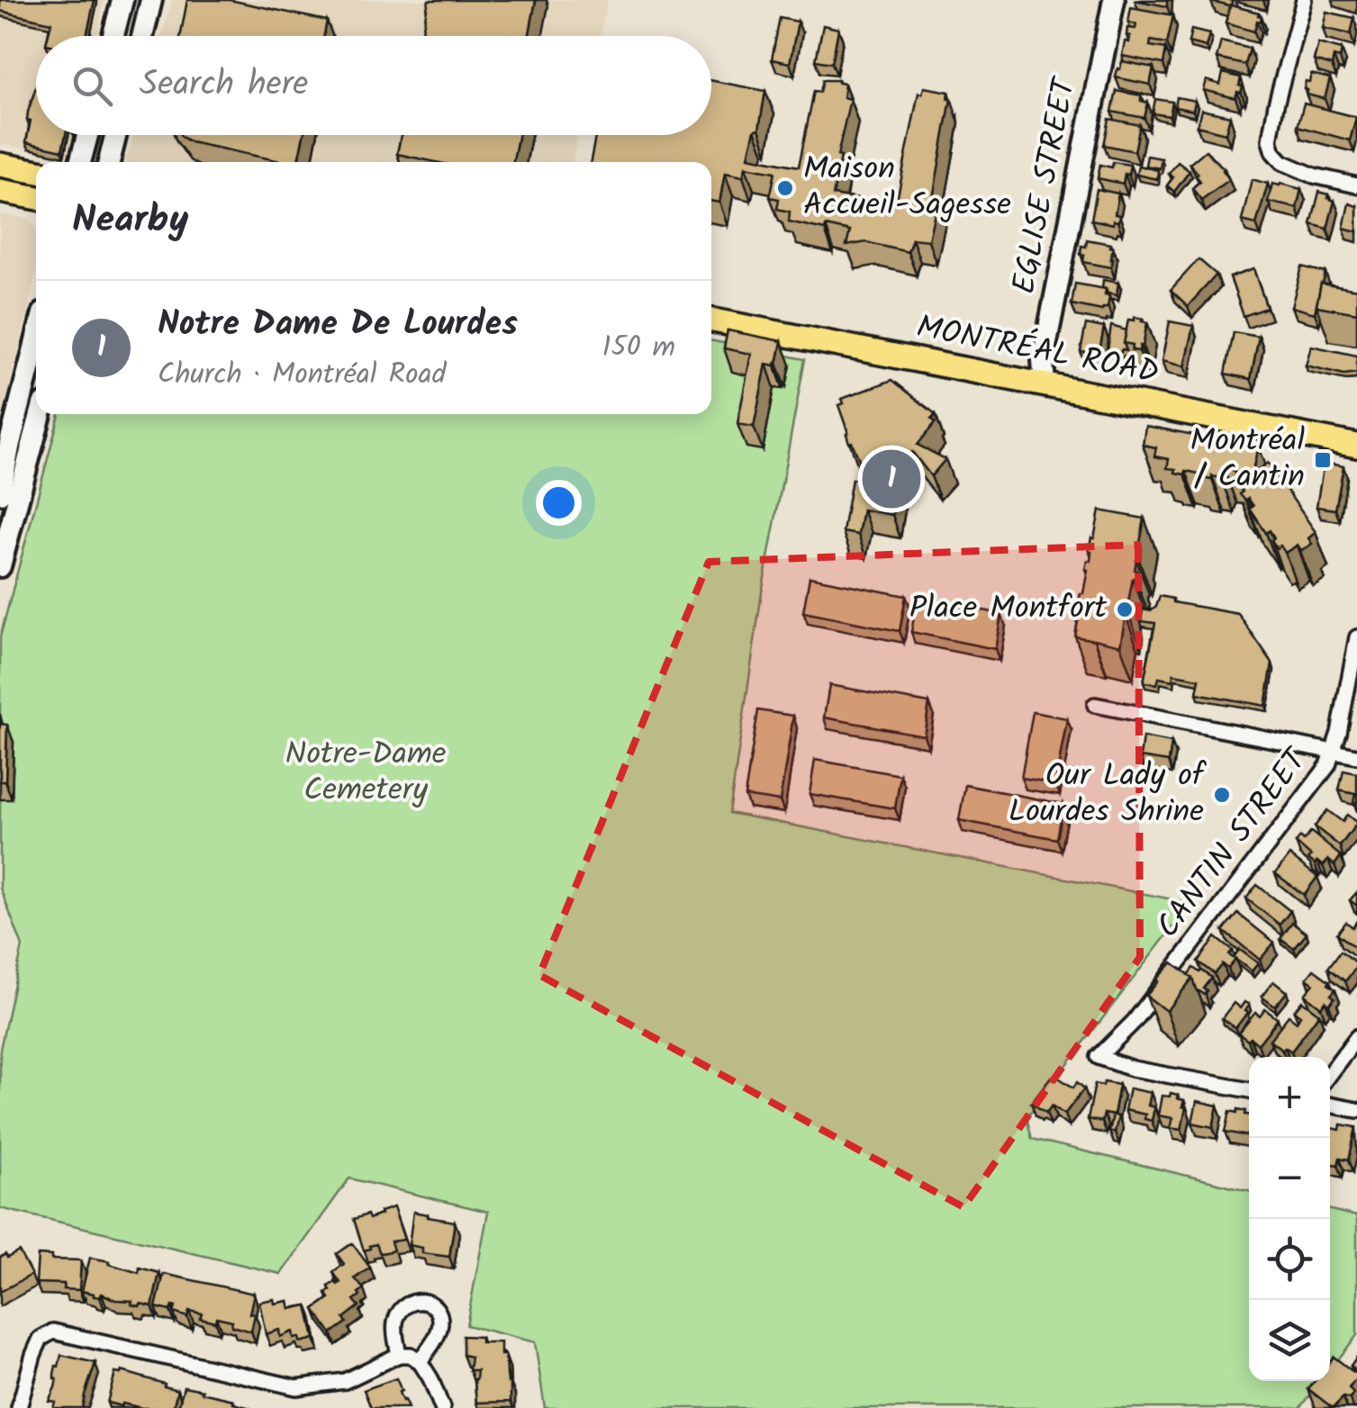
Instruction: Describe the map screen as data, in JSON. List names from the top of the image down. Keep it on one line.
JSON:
{"streets":{"main road":["EGLISE STREET","MONTRÉAL ROAD"],"street":["CANTIN STREET"]},"crossings":[["EGLISE STREET","MONTRÉAL ROAD"]],"parks":["Notre-Dame Cemetery"],"places":{"other":["Maison Accueil-Sagesse","Place Montfort","Our Lady of Lourdes Shrine"],"transit":["Montréal / Cantin"]},"page":{"search":"Search here","heading":"Nearby","list":[{"mark":"1","name":"Notre Dame De Lourdes","note":"Church · Montréal Road","value":"150 m"}],"pins":"1","map_buttons":["+","−"]}}
